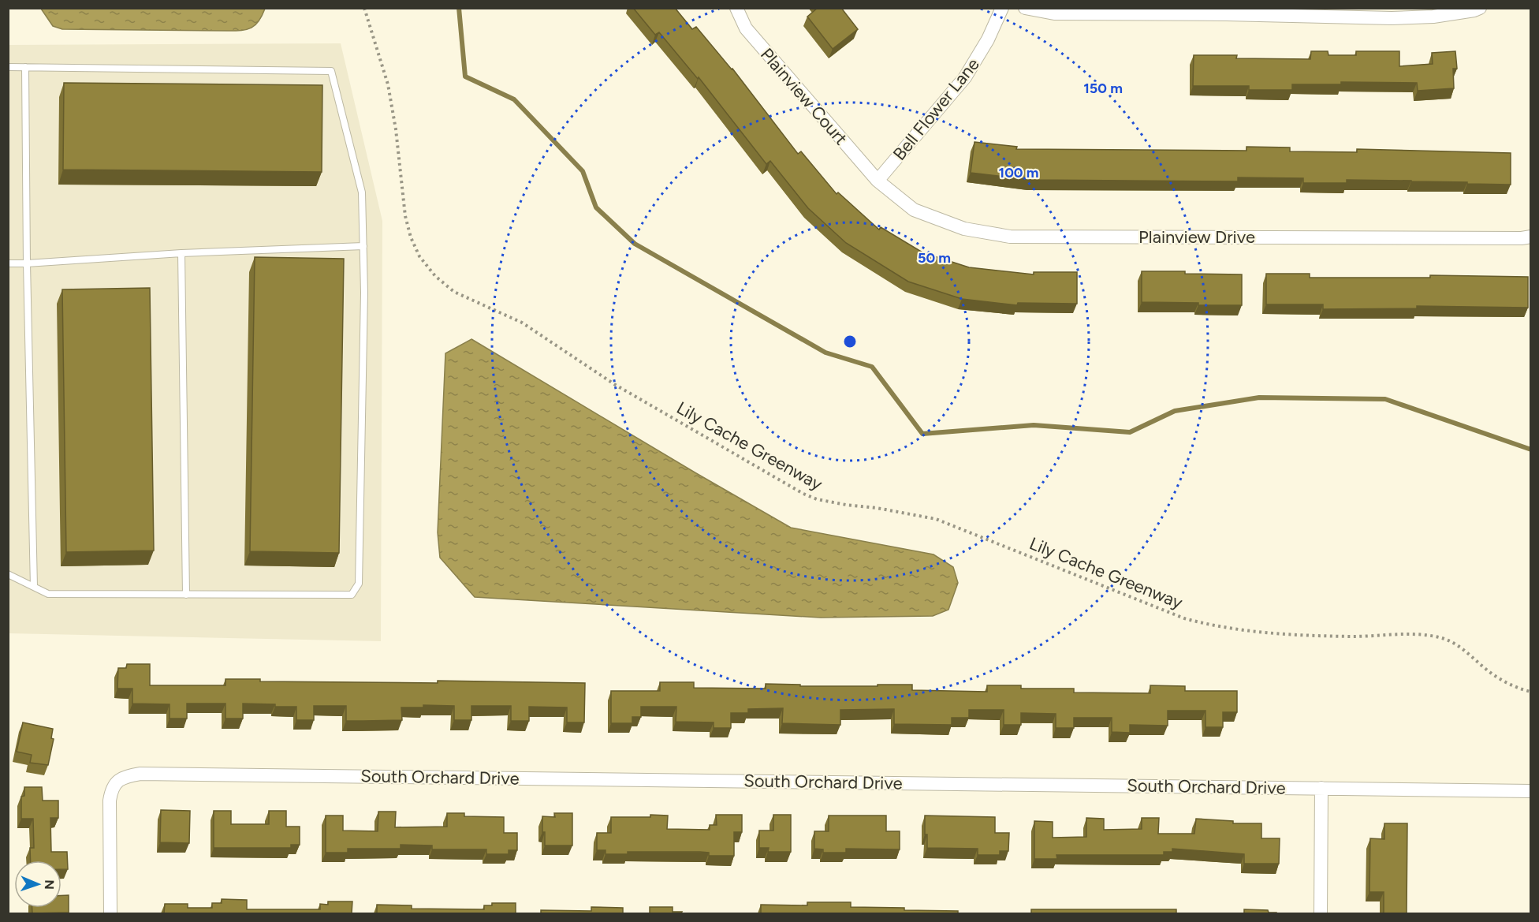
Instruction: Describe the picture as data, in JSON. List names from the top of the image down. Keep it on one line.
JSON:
{"streets":{"street":["Plainview Court","Bell Flower Lane","Plainview Drive","South Orchard Drive"],"path":["Lily Cache Greenway"]},"crossings":[["Plainview Court","Bell Flower Lane"],["Plainview Court","Plainview Drive"],["Bell Flower Lane","Plainview Drive"]],"north":"right","rings":["150 m","100 m","50 m"]}
